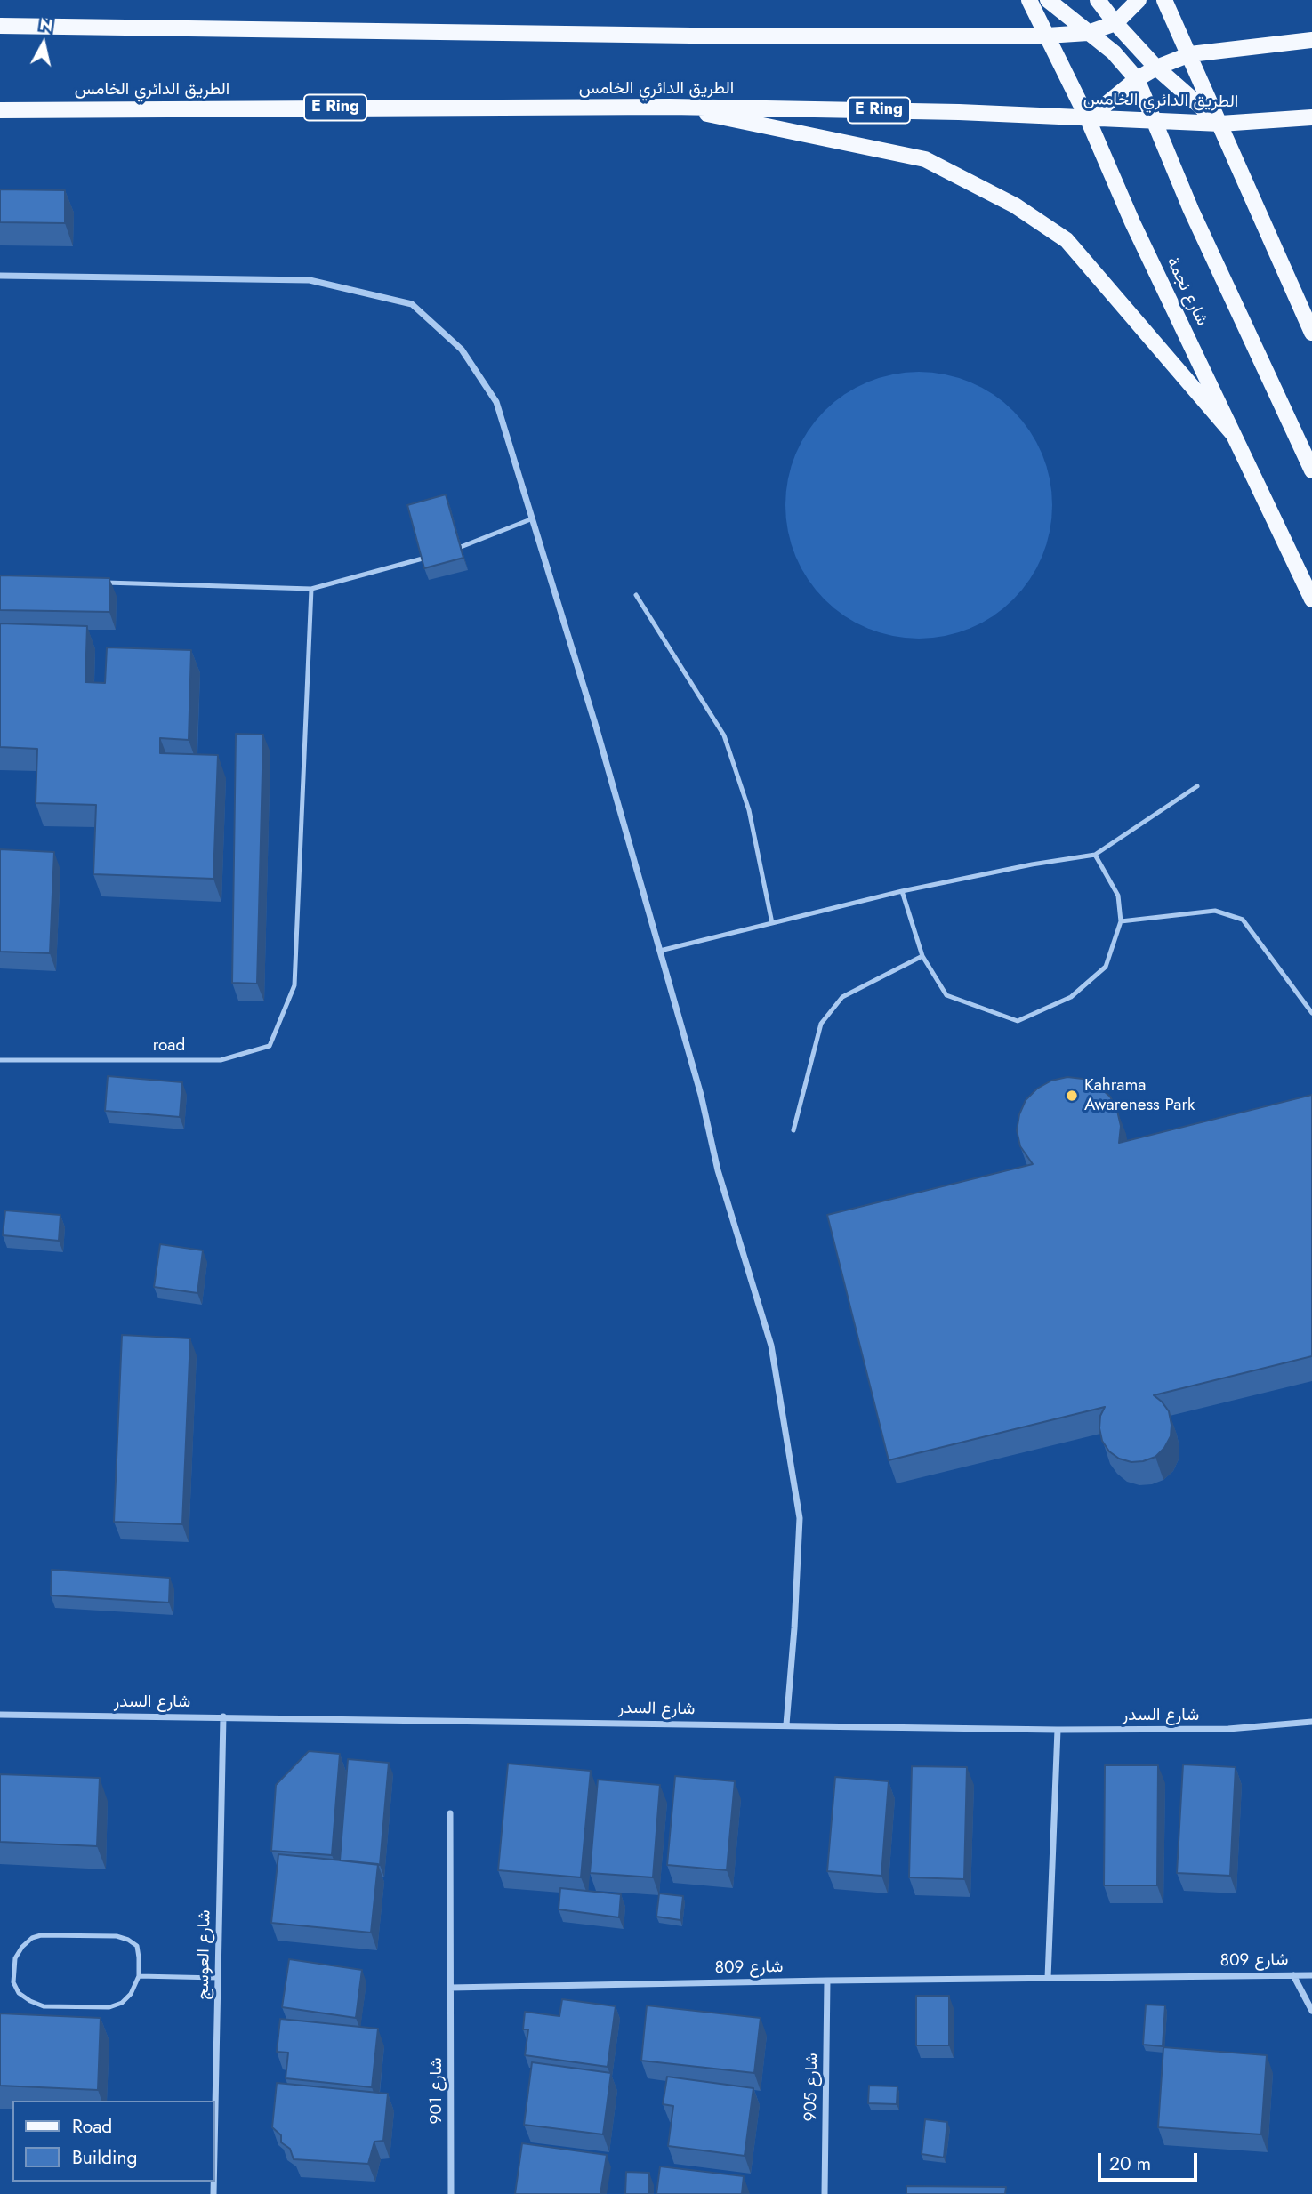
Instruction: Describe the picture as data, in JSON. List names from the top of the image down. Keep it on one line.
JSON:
{"streets":{"main road":["الطريق الدائري الخامس","E Ring","شارع نجمة"],"street":["شارع السدر","شارع العوسج","شارع 809","شارع 905","شارع 901"],"lane":["road"]},"crossings":[["الطريق الدائري الخامس","شارع نجمة"],["شارع السدر","شارع العوسج"],["شارع 809","شارع 905"],["شارع 809","شارع 901"]],"places":["Kahrama Awareness Park"],"legend":["Road","Building"],"scale_bar":"20 m","north":"top"}
